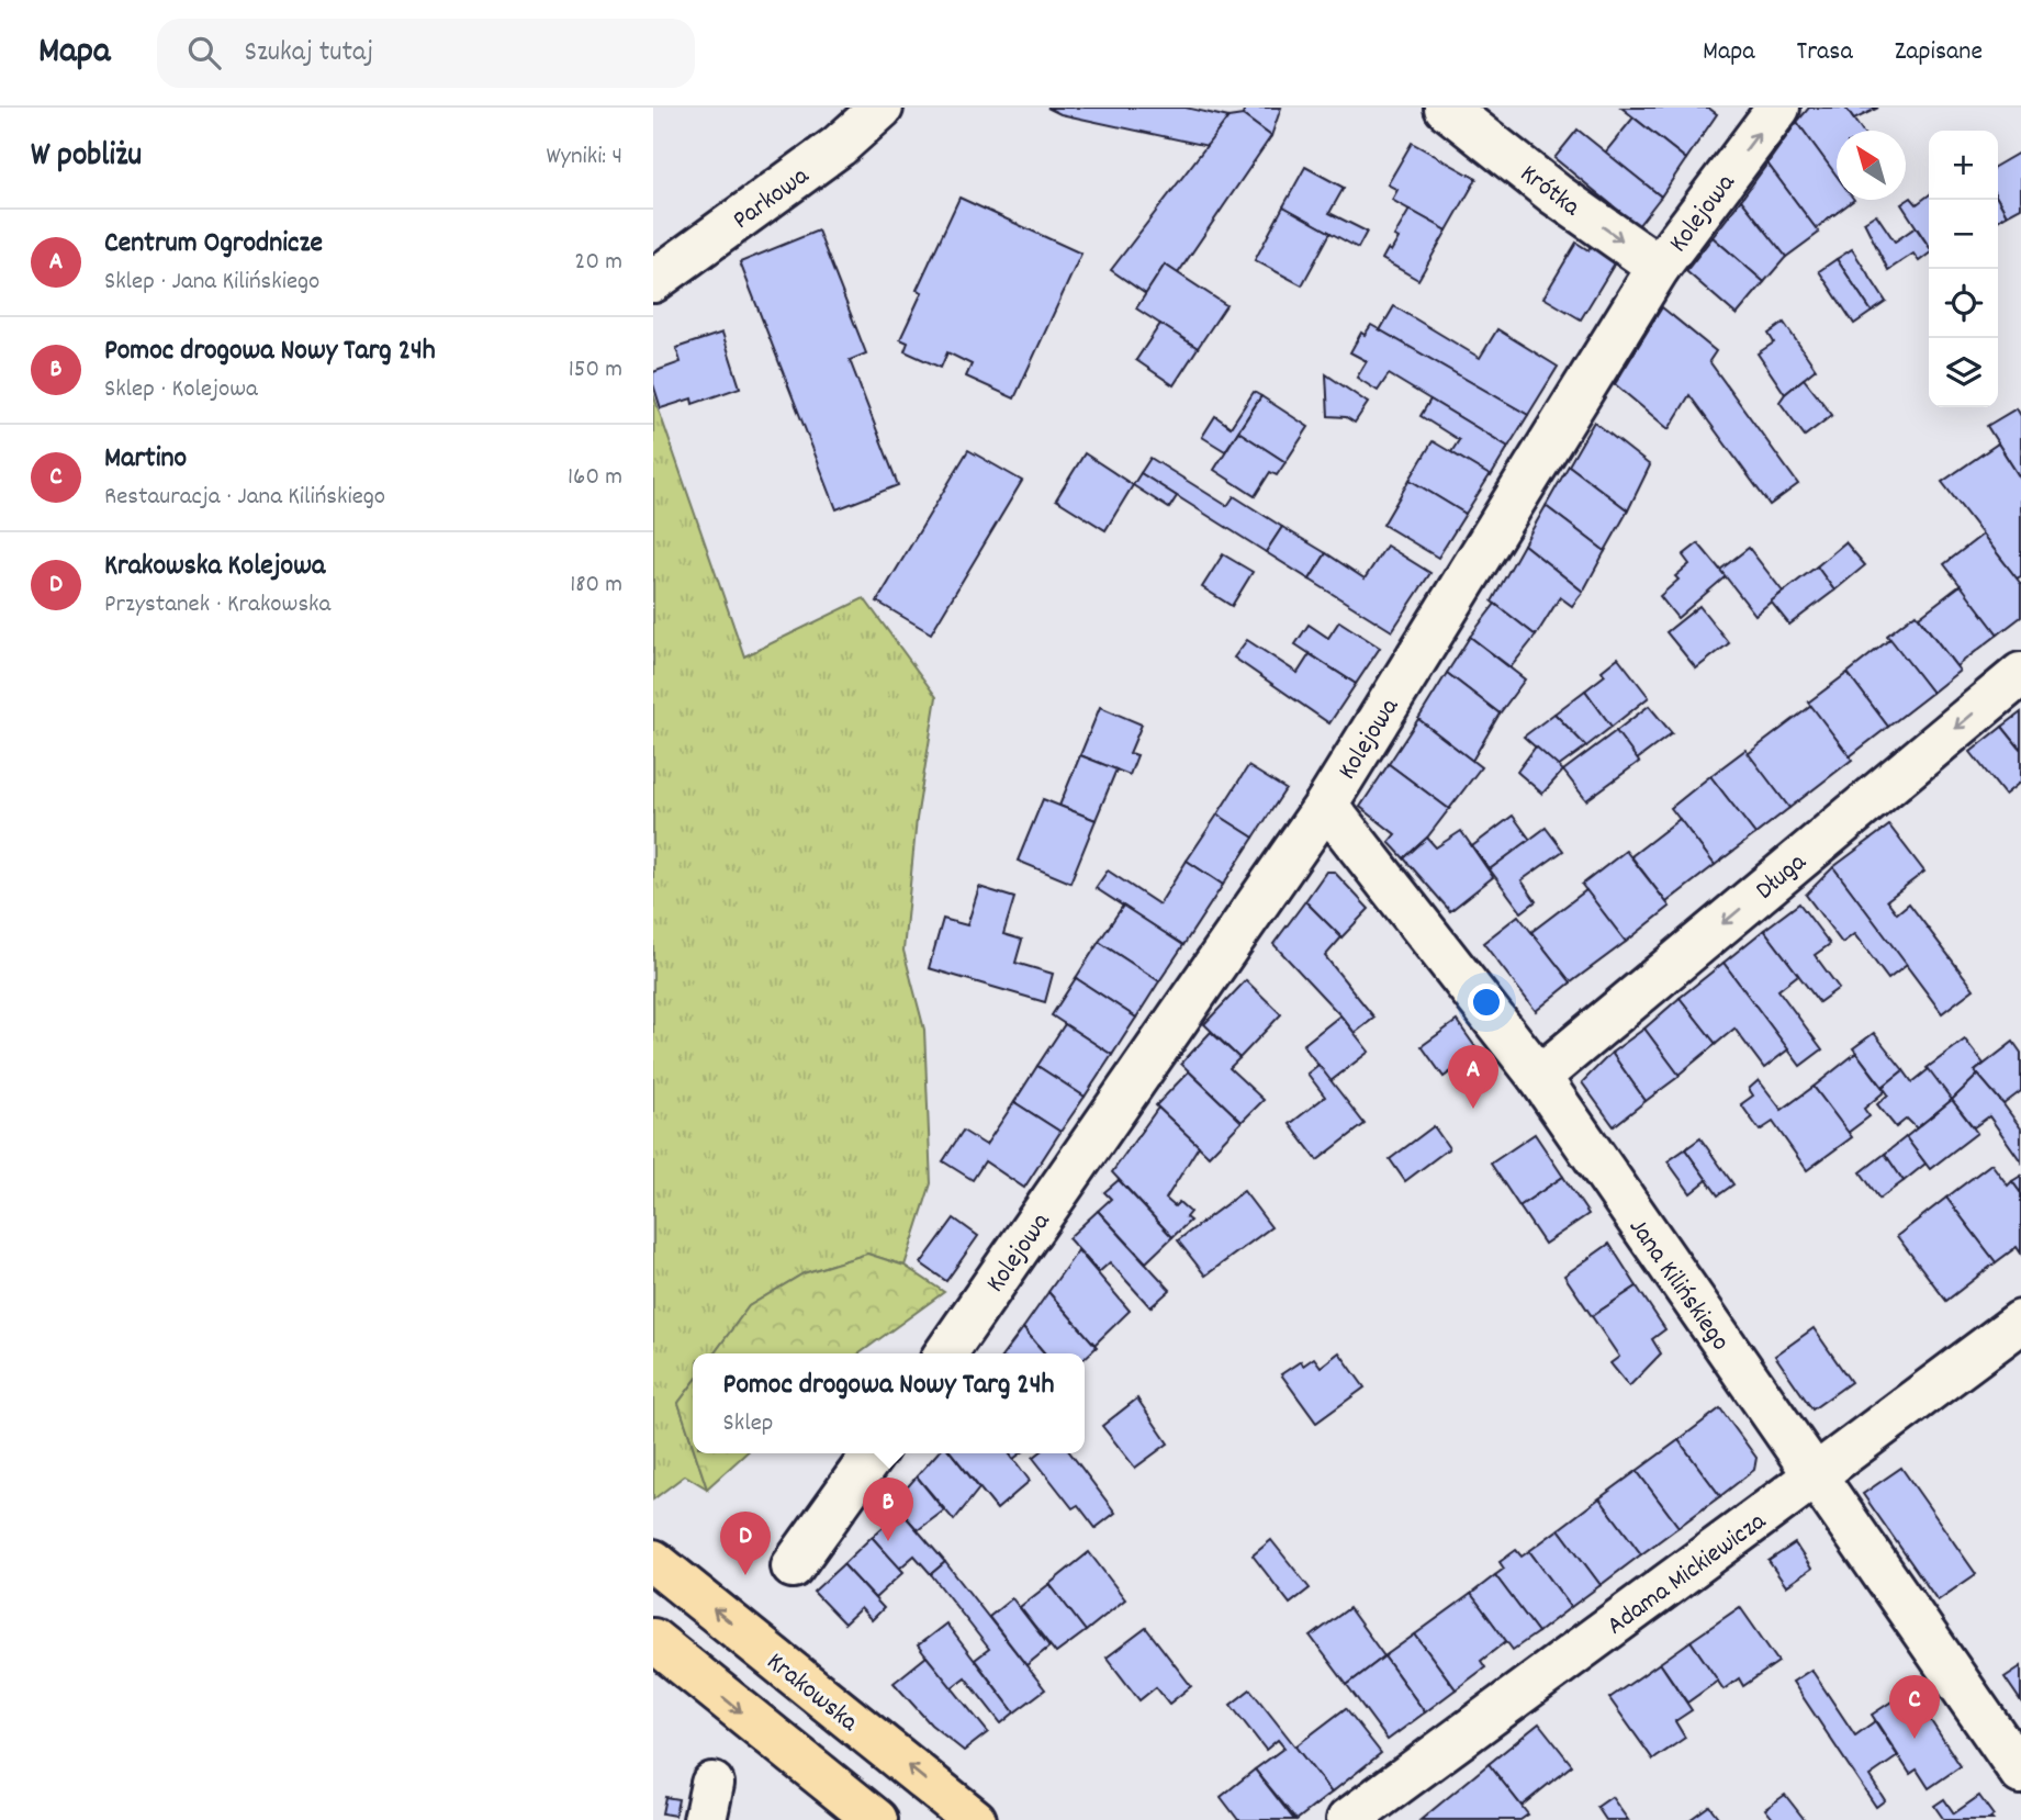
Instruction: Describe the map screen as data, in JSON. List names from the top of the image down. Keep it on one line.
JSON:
{"streets":{"main road":["Krakowska"],"street":["Krótka","Parkowa","Kolejowa","Długa","Jana Kilińskiego","Adama Mickiewicza"]},"crossings":[["Krótka","Kolejowa"],["Kolejowa","Jana Kilińskiego"],["Długa","Jana Kilińskiego"],["Jana Kilińskiego","Adama Mickiewicza"]],"one_way":["Krótka","Długa"],"north":"top left","page":{"header":"Mapa","search":"Szukaj tutaj","nav":["Mapa","Trasa","Zapisane"],"heading":["W pobliżu","Wyniki: 4"],"map_buttons":["+","−"],"list":[{"mark":"A","name":"Centrum Ogrodnicze","note":"Sklep · Jana Kilińskiego","value":"20 m"},{"mark":"B","name":"Pomoc drogowa Nowy Targ 24h","note":"Sklep · Kolejowa","value":"150 m"},{"mark":"C","name":"Martino","note":"Restauracja · Jana Kilińskiego","value":"160 m"},{"mark":"D","name":"Krakowska Kolejowa","note":"Przystanek · Krakowska","value":"180 m"}],"pins":["A","B","D","C"],"popup":["Pomoc drogowa Nowy Targ 24h","Sklep"]}}
